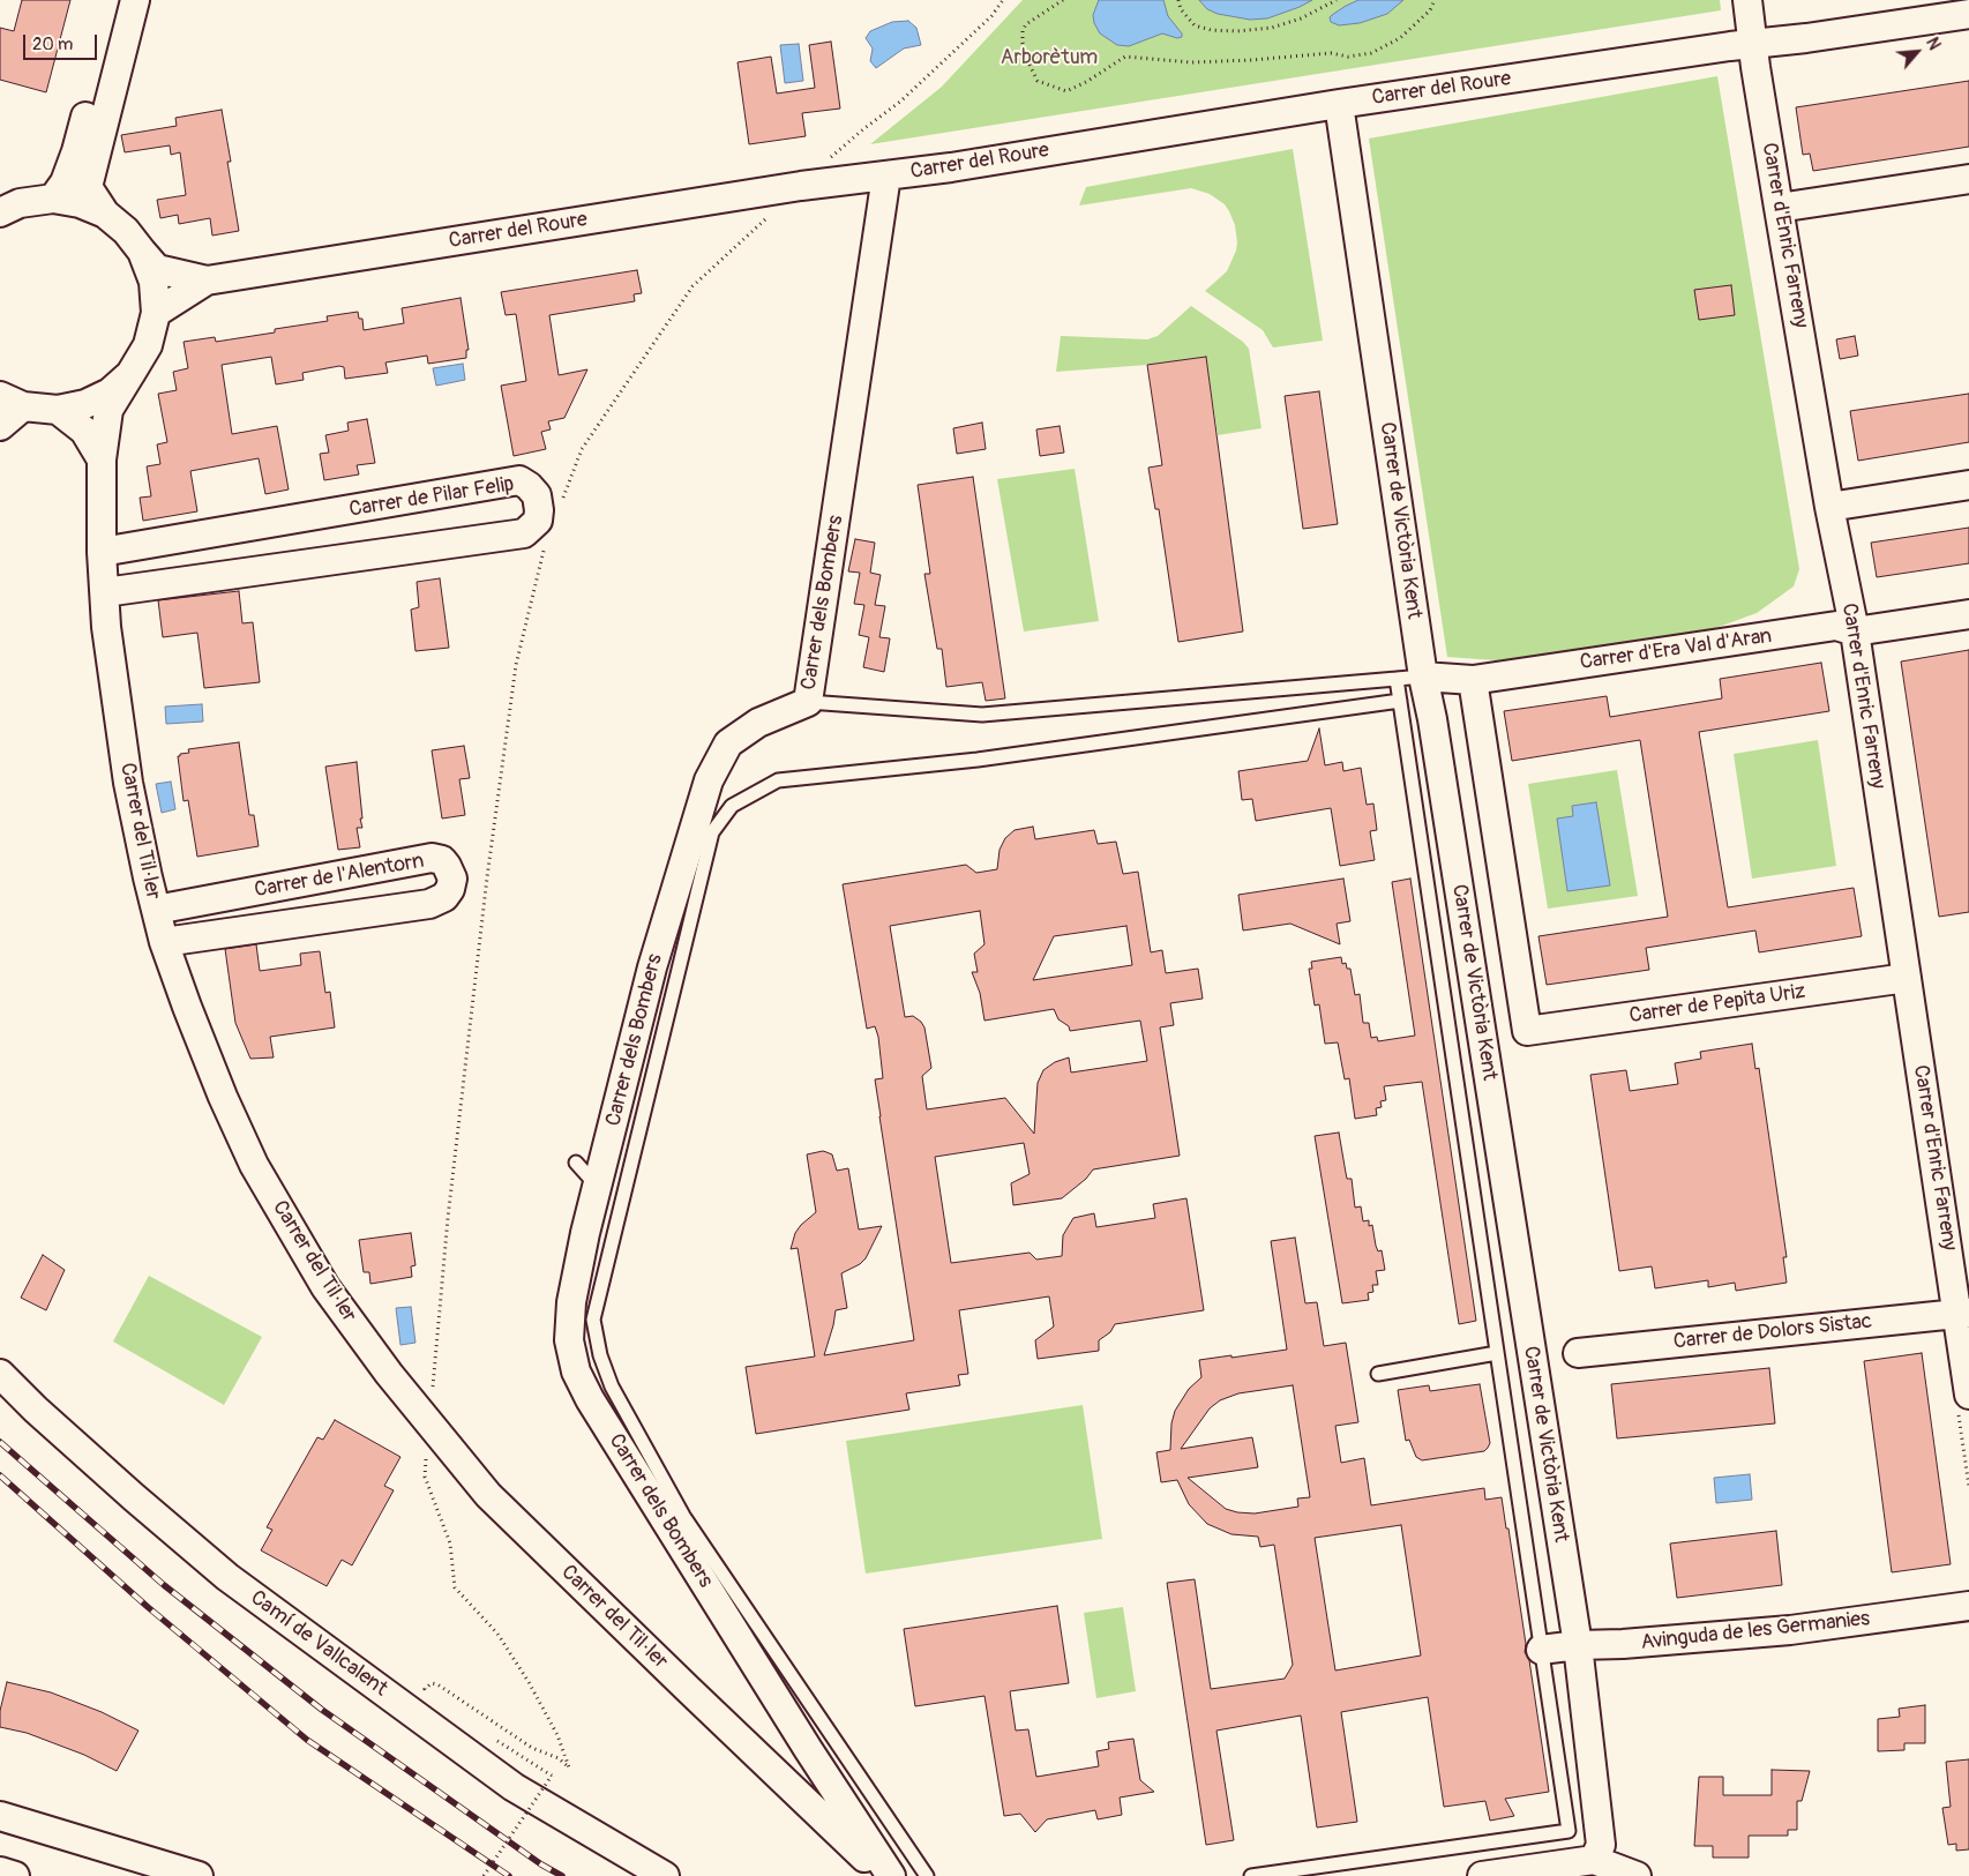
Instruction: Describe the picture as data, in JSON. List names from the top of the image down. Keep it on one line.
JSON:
{"streets":{"street":["Carrer del Roure","Carrer d'Enric Farreny","Carrer de Pilar Felip","Carrer de Victòria Kent","Carrer dels Bombers","Carrer d'Era Val d'Aran","Carrer del Til·ler","Carrer de l'Alentorn","Carrer de Pepita Uriz","Carrer de Dolors Sistac","Avinguda de les Germanies","Camí de Vallcalent"]},"crossings":[["Carrer del Roure","Carrer d'Enric Farreny"],["Carrer del Roure","Carrer de Victòria Kent"],["Carrer del Roure","Carrer dels Bombers"],["Carrer del Roure","Carrer del Til·ler"],["Carrer d'Enric Farreny","Carrer d'Era Val d'Aran"],["Carrer d'Enric Farreny","Carrer de Pepita Uriz"],["Carrer d'Enric Farreny","Carrer de Dolors Sistac"],["Carrer de Pilar Felip","Carrer del Til·ler"],["Carrer de Victòria Kent","Carrer d'Era Val d'Aran"],["Carrer de Victòria Kent","Avinguda de les Germanies"],["Carrer dels Bombers","Carrer d'Era Val d'Aran"],["Carrer d'Era Val d'Aran","Carrer de Pepita Uriz"],["Carrer del Til·ler","Carrer de l'Alentorn"]],"parks":["Arborètum"],"scale_bar":"20 m","north":"top right"}
